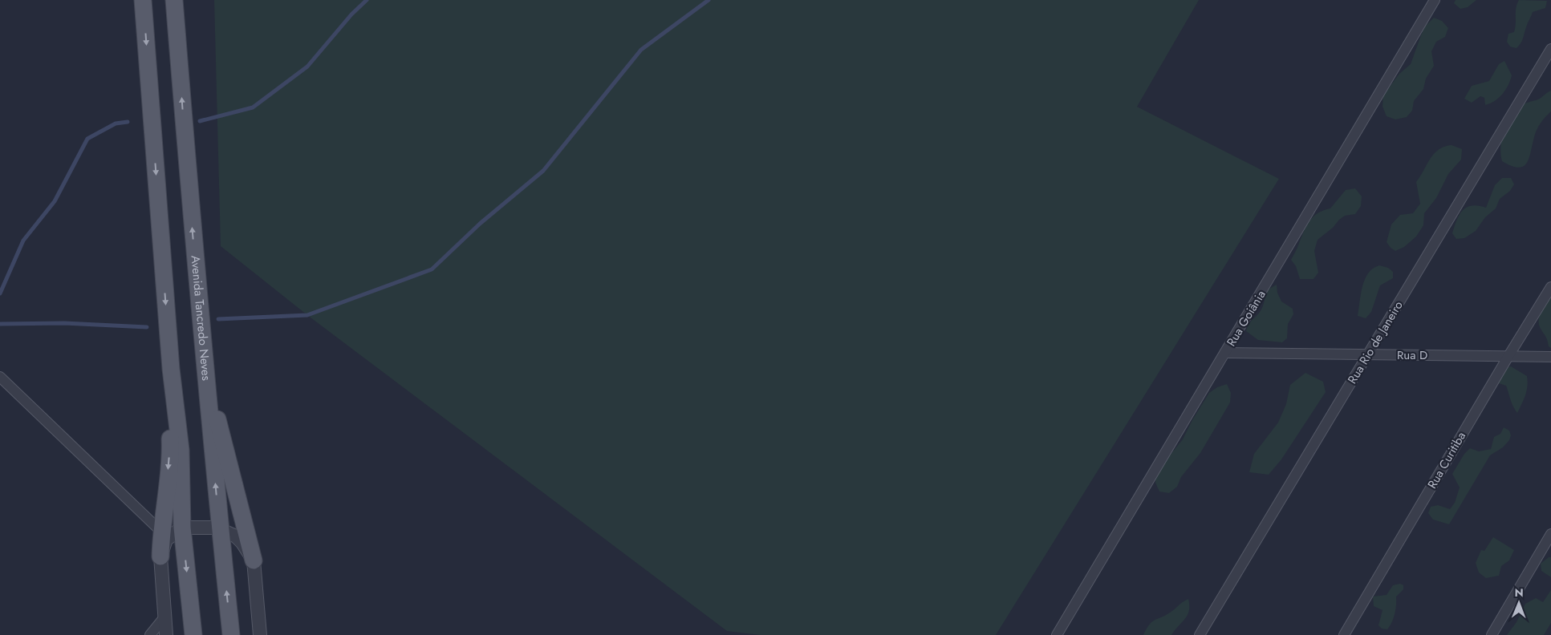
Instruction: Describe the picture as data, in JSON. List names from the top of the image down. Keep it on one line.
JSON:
{"streets":{"main road":["Avenida Tancredo Neves"],"street":["Rua Goiânia","Rua Rio de Janeiro","Rua D","Rua Curitiba"]},"crossings":[["Rua Goiânia","Rua D"],["Rua Rio de Janeiro","Rua D"],["Rua D","Rua Curitiba"]],"north":"top"}
